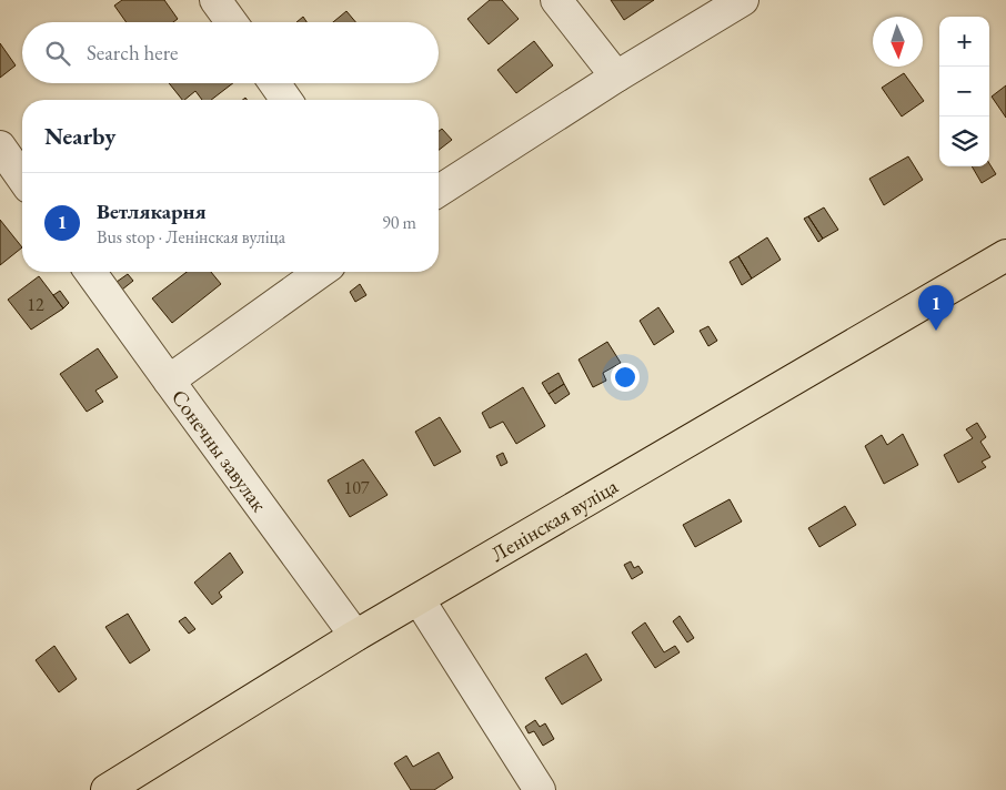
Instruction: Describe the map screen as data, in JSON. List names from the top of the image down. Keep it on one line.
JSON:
{"streets":{"main road":["Ленінская вуліца"],"street":["Сонечны завулак"]},"crossings":[["Сонечны завулак","Ленінская вуліца"]],"house_numbers":["12","107"],"north":"bottom","page":{"map_buttons":["+","−"],"search":"Search here","heading":"Nearby","list":[{"mark":"1","name":"Ветлякарня","note":"Bus stop · Ленінская вуліца","value":"90 m"}],"pins":"1"}}
